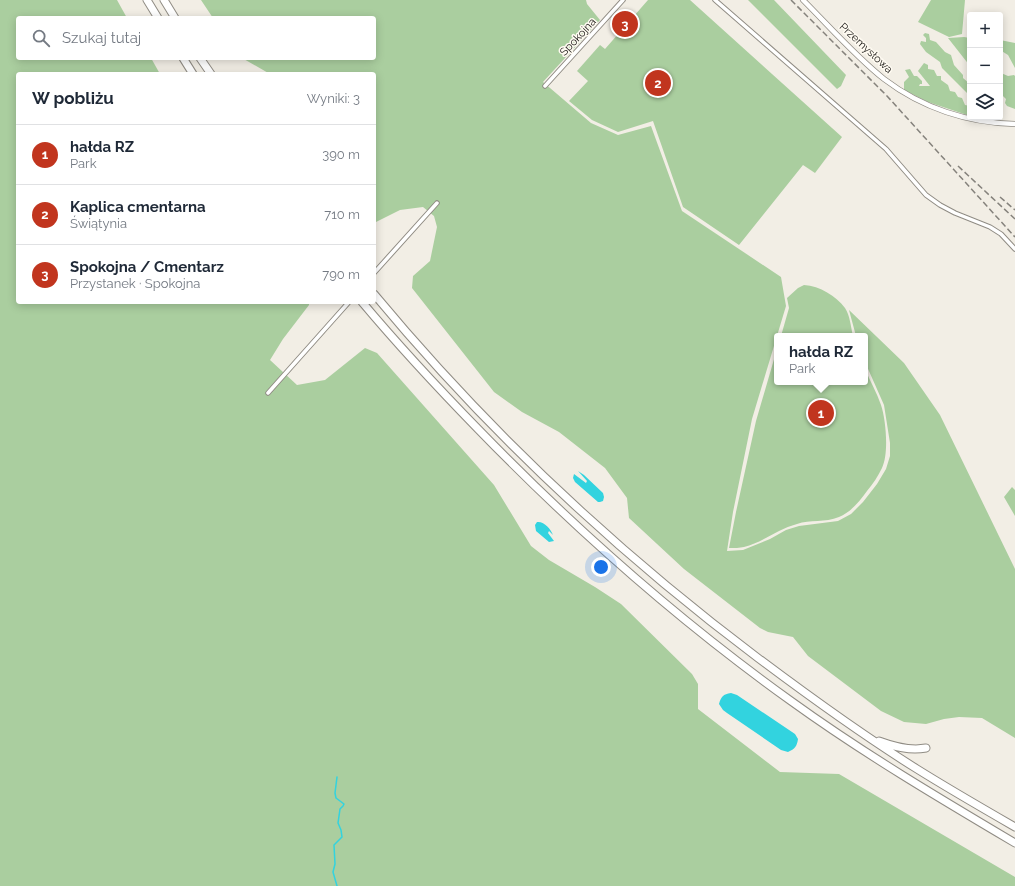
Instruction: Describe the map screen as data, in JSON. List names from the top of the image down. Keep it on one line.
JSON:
{"streets":{"street":["Spokojna","Przemysłowa"]},"page":{"pins":["3","2","1"],"map_buttons":["+","−"],"search":"Szukaj tutaj","heading":["W pobliżu","Wyniki: 3"],"list":[{"mark":"1","name":"hałda RZ","note":"Park","value":"390 m"},{"mark":"2","name":"Kaplica cmentarna","note":"Świątynia","value":"710 m"},{"mark":"3","name":"Spokojna / Cmentarz","note":"Przystanek · Spokojna","value":"790 m"}],"popup":["hałda RZ","Park"]}}
